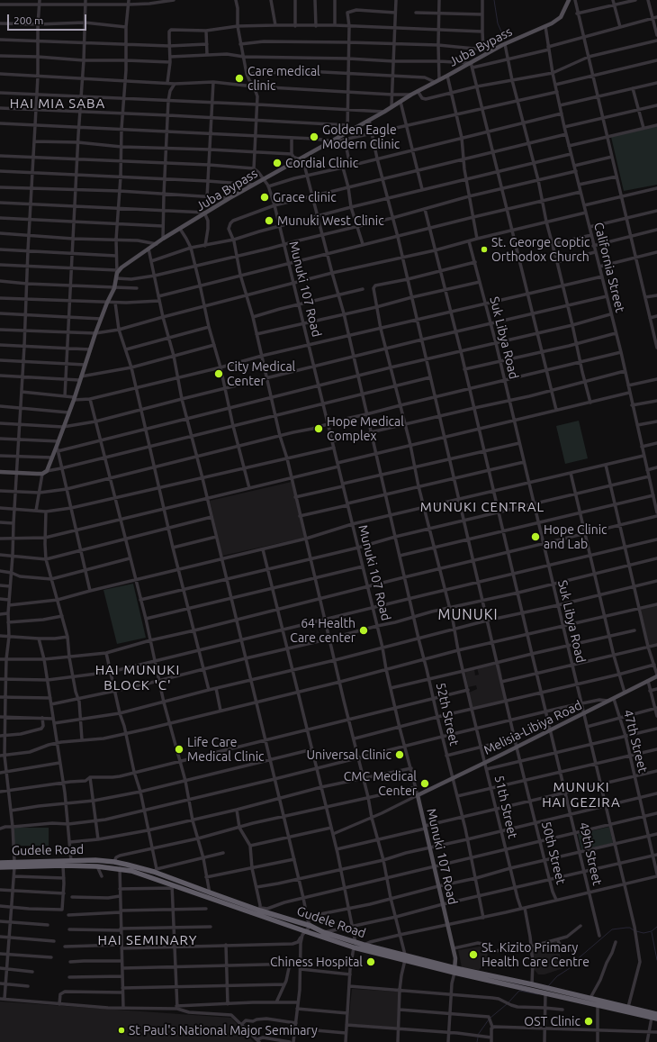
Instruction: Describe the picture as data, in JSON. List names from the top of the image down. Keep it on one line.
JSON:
{"streets":{"highway":["Gudele Road"],"main road":["Juba Bypass","Munuki 107 Road","Melisia-Libiya Road"],"street":["California Street","Suk Libya Road","52th Street","47th Street","51th Street","50th Street","49th Street"]},"crossings":[["Juba Bypass","California Street"],["Juba Bypass","Munuki 107 Road"],["Juba Bypass","52th Street"],["Juba Bypass","50th Street"],["Munuki 107 Road","Melisia-Libiya Road"],["Munuki 107 Road","Gudele Road"],["Suk Libya Road","Melisia-Libiya Road"],["Suk Libya Road","Gudele Road"],["52th Street","Melisia-Libiya Road"],["Melisia-Libiya Road","47th Street"],["Melisia-Libiya Road","51th Street"],["Melisia-Libiya Road","50th Street"],["Melisia-Libiya Road","49th Street"],["51th Street","Gudele Road"],["51th Street","50th Street"]],"districts":["HAI MIA SABA","MUNUKI CENTRAL","MUNUKI","HAI MUNUKI BLOCK 'C'","MUNUKI HAI GEZIRA","HAI SEMINARY"],"places":["Care medical clinic","Golden Eagle Modern Clinic","Cordial Clinic","Grace clinic","Munuki West Clinic","St. George Coptic Orthodox Church","City Medical Center","Hope Medical Complex","Hope Clinic and Lab","64 Health Care center","Life Care Medical Clinic","Universal Clinic","CMC Medical Center","St. Kizito Primary Health Care Centre","Chiness Hospital","OST Clinic","St Paul's National Major Seminary"],"scale_bar":"200 m"}
